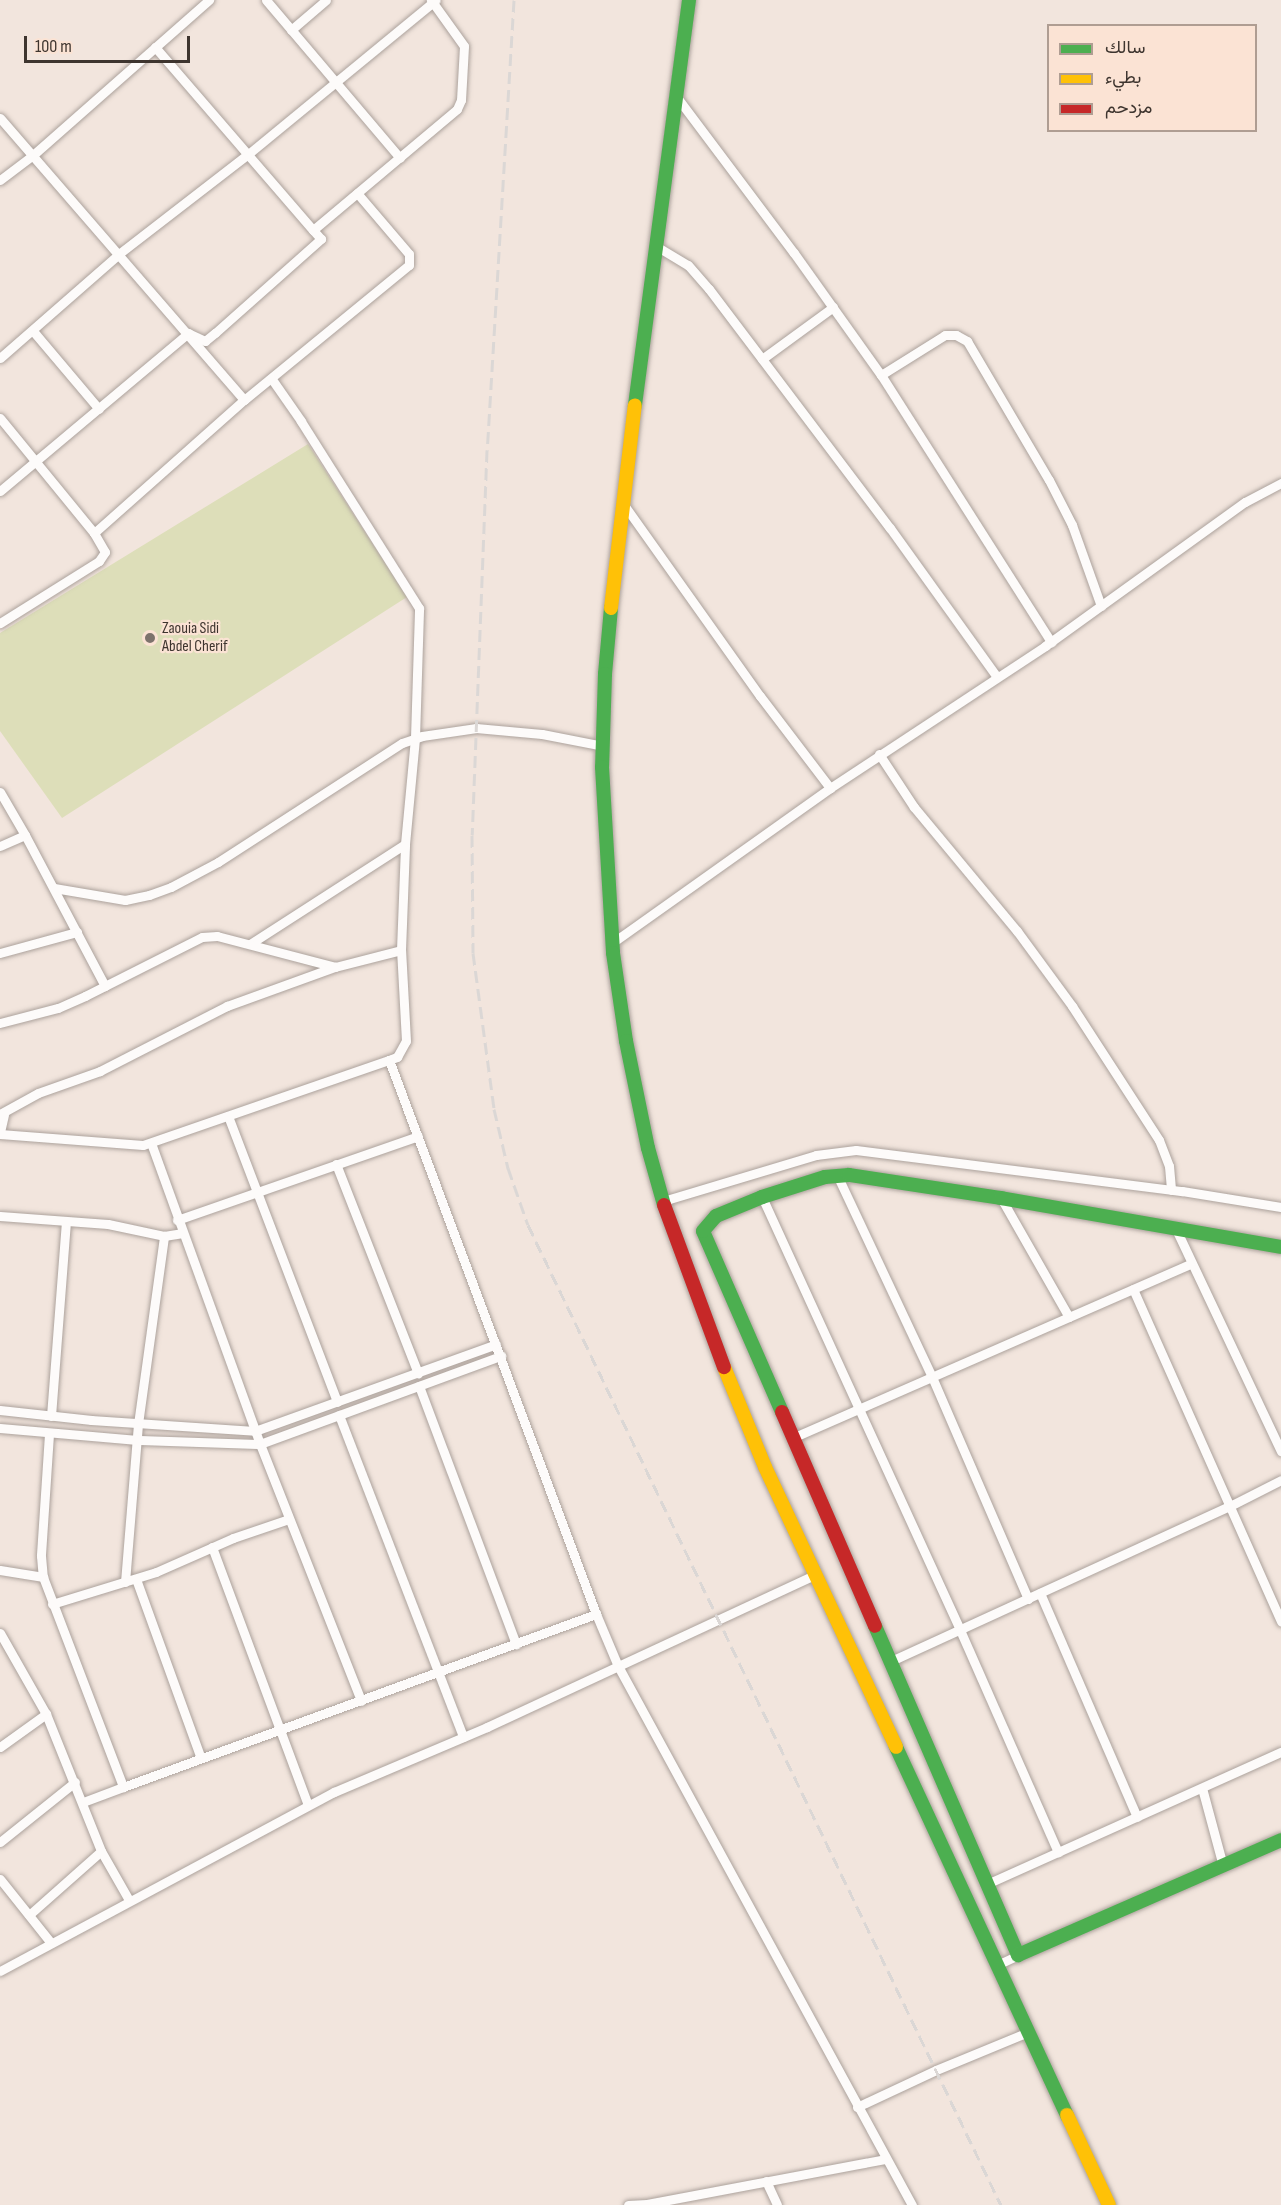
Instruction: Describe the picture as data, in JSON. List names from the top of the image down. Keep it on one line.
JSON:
{"places":["Zaouia Sidi Abdel Cherif"],"legend":["سالك","بطيء","مزدحم"],"scale_bar":"100 m"}
